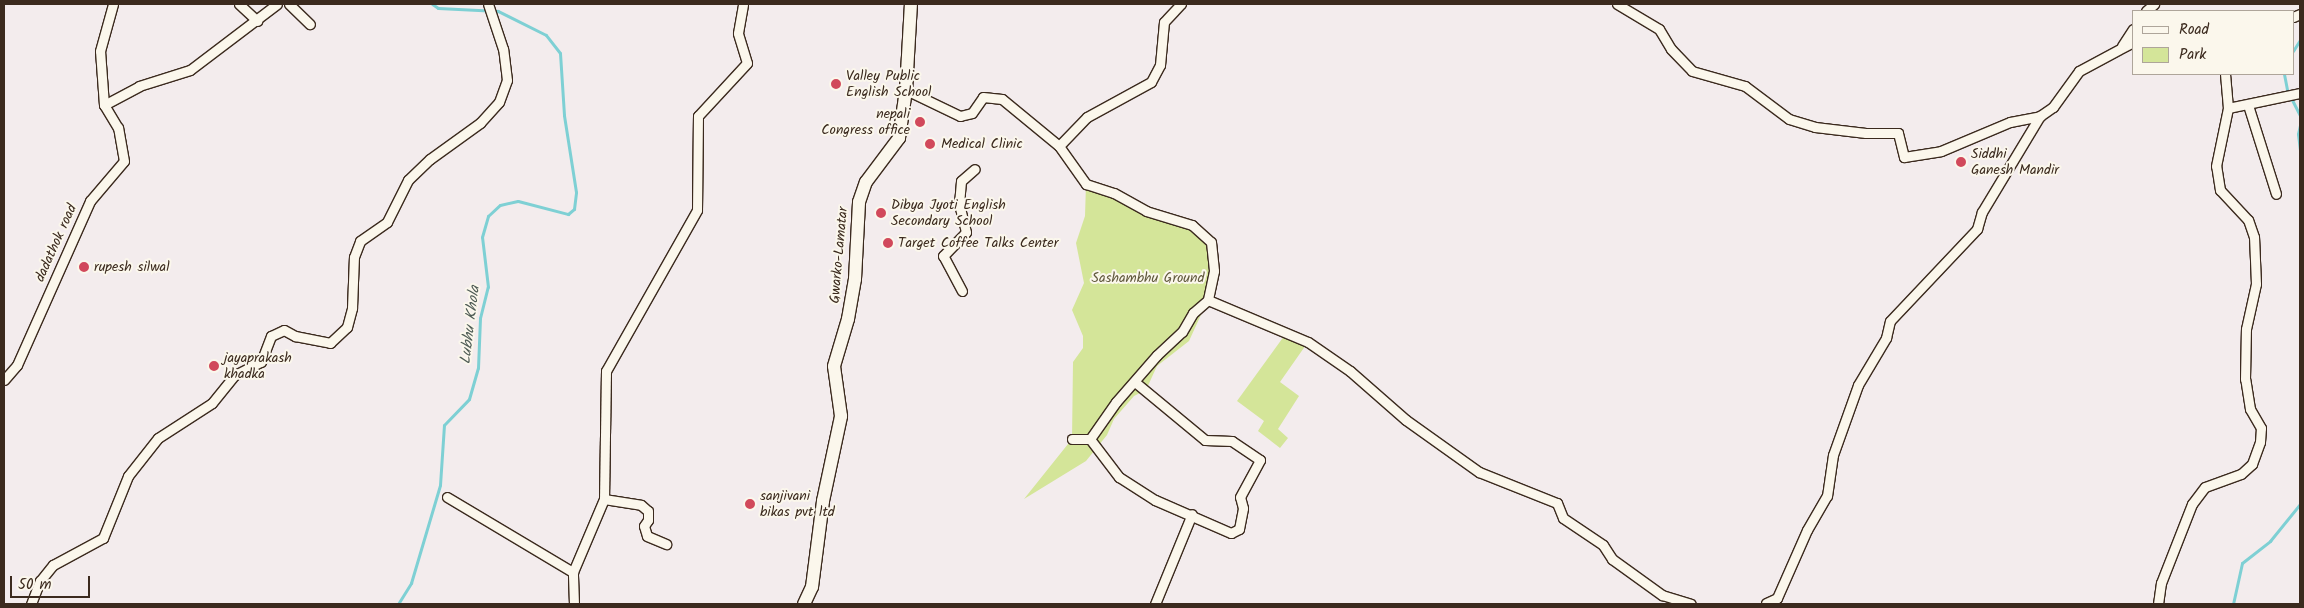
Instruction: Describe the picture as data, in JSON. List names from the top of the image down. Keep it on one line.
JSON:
{"streets":{"main road":["Gwarko-Lamatar"],"street":["dadathok road"]},"water":["Lubhu Khola"],"parks":["Sashambhu Ground"],"places":["Valley Public English School","nepali Congress office","Medical Clinic","Siddhi Ganesh Mandir","Dibya Jyoti English Secondary School","Target Coffee Talks Center","rupesh silwal","jayaprakash khadka","sanjivani bikas pvt ltd"],"legend":["Road","Park"],"scale_bar":"50 m"}
